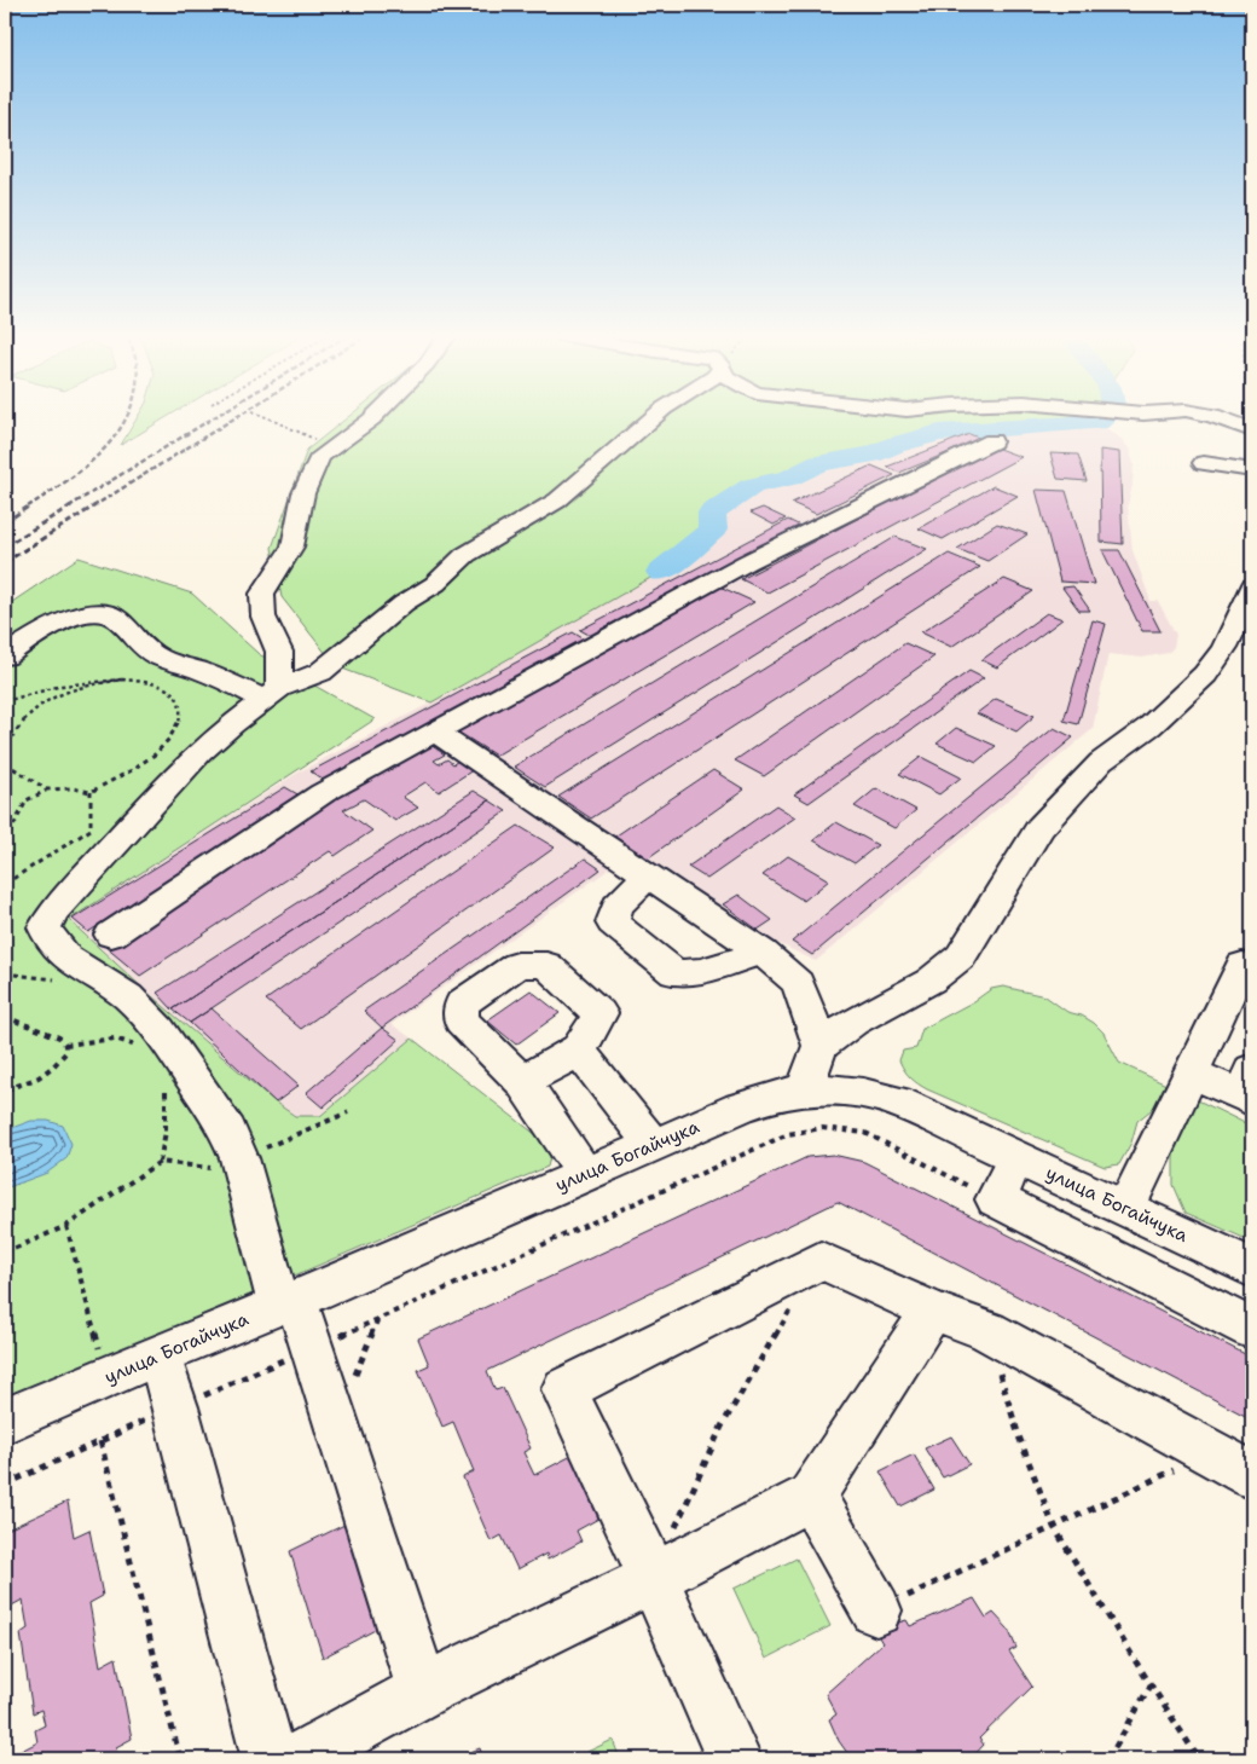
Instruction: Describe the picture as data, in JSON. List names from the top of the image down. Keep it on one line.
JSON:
{"streets":{"street":["улица Богайчука"]}}
